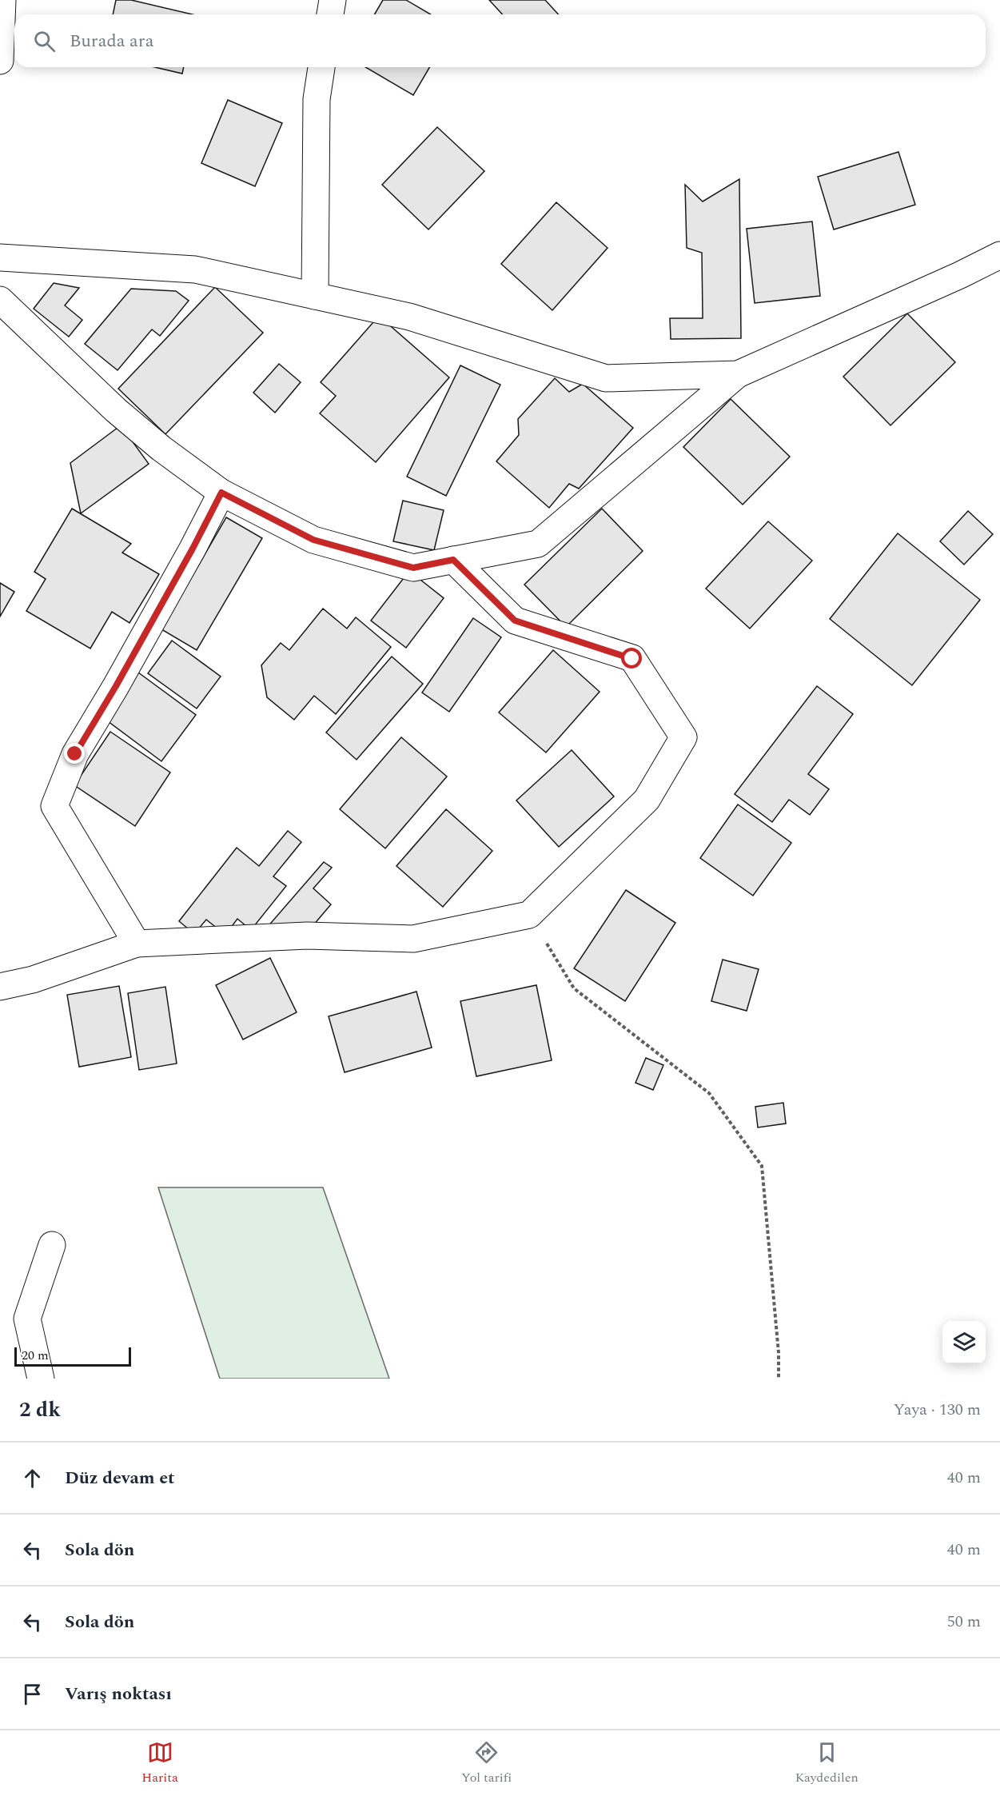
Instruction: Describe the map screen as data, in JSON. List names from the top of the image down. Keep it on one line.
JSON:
{"scale_bar":"20 m","page":{"search":"Burada ara","scale":"20 m","heading":["2 dk","Yaya · 130 m"],"list":[["Düz devam et","40 m"],["Sola dön","40 m"],["Sola dön","50 m"],"Varış noktası"],"nav":["Harita","Yol tarifi","Kaydedilen"]}}
